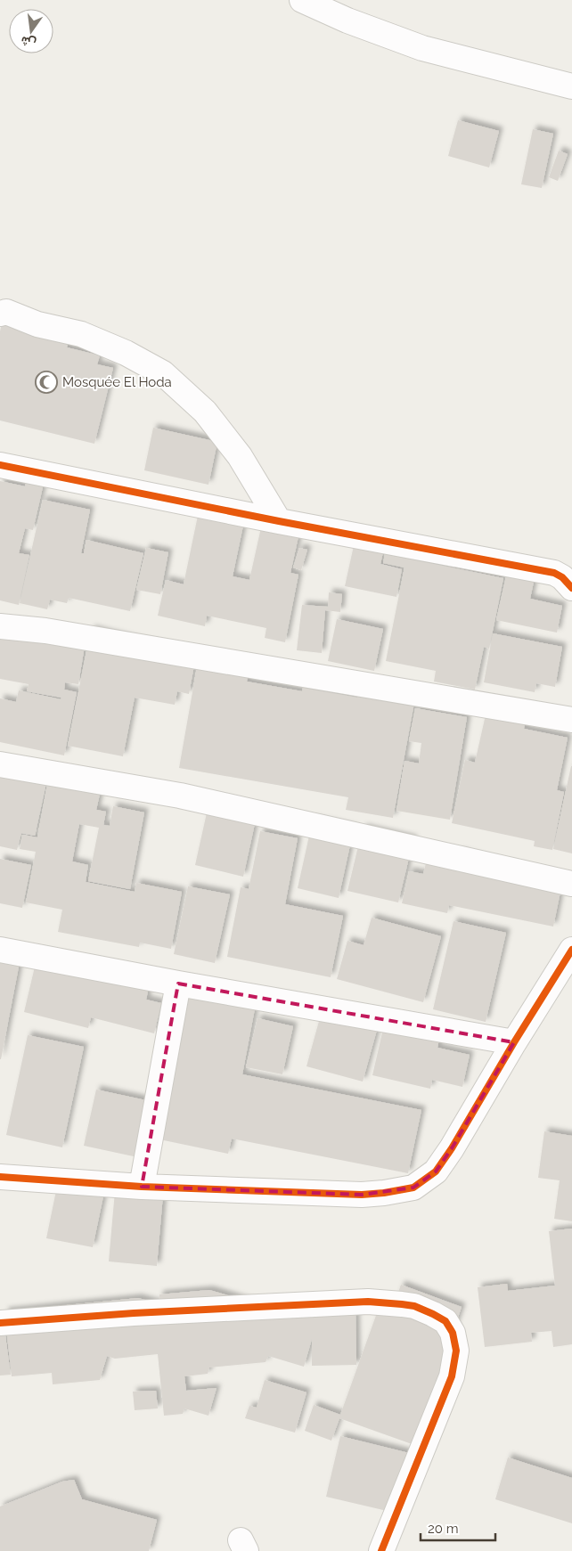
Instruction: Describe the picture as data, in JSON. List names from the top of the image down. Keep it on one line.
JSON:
{"places":{"mosque":["Mosquée El Hoda"]},"scale_bar":"20 m","north":"bottom"}
